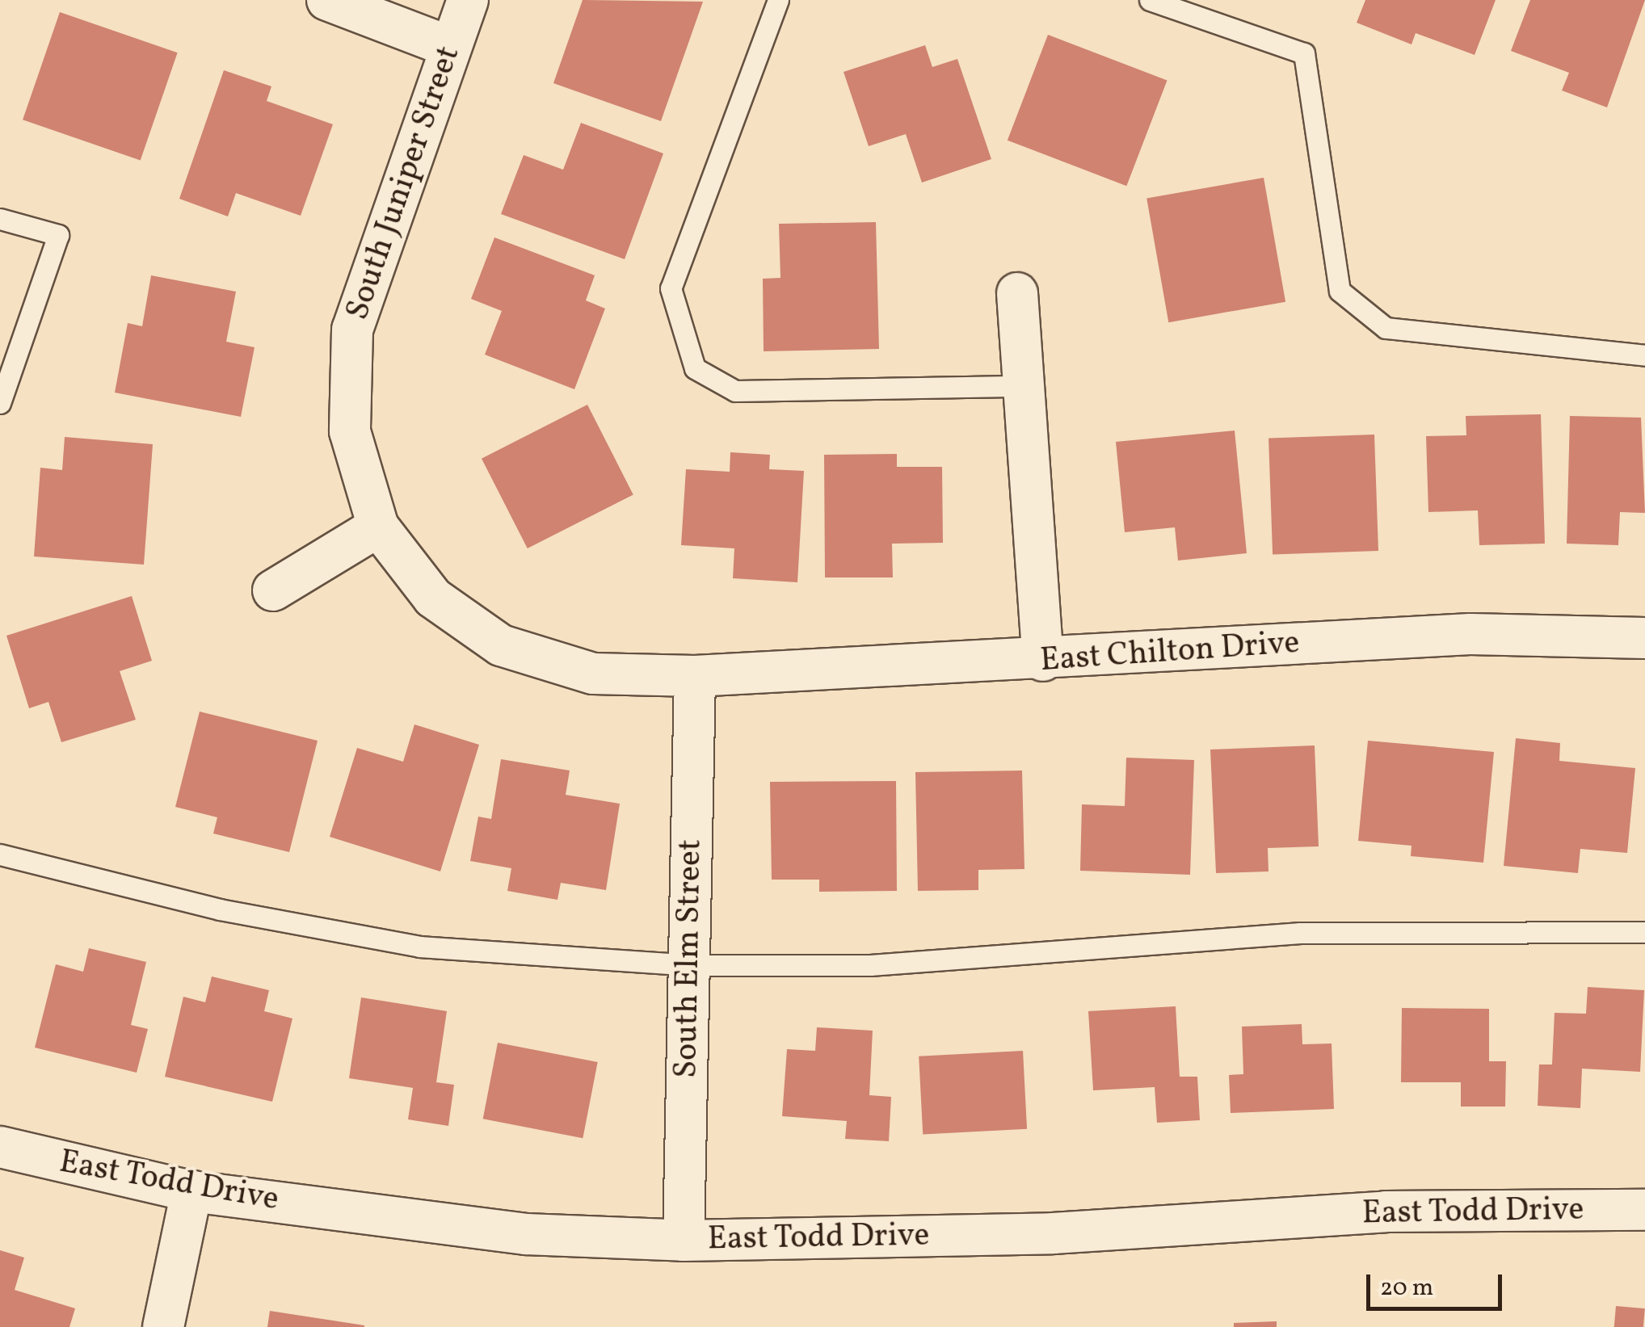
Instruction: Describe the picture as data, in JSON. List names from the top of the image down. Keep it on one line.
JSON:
{"streets":{"street":["South Juniper Street","East Chilton Drive","South Elm Street","East Todd Drive"]},"crossings":[["South Juniper Street","East Chilton Drive"],["South Juniper Street","South Elm Street"],["East Chilton Drive","South Elm Street"],["South Elm Street","East Todd Drive"]],"scale_bar":"20 m"}
